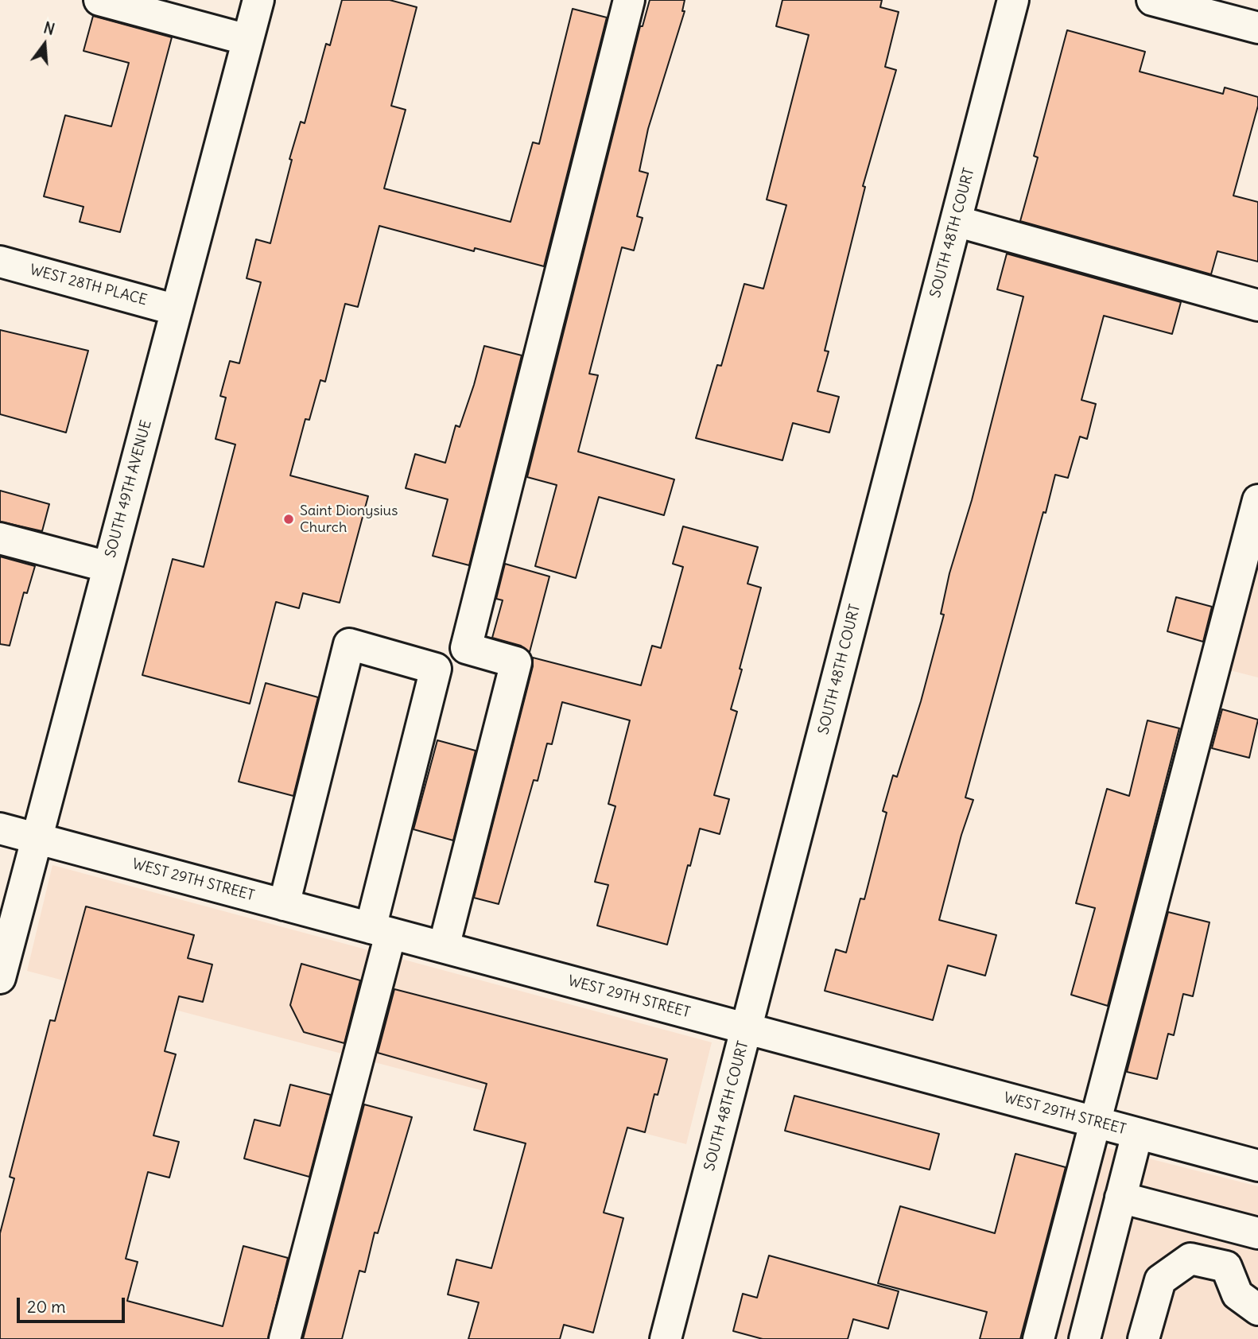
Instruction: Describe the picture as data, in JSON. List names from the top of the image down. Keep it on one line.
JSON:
{"streets":{"street":["SOUTH 48TH COURT","WEST 28TH PLACE","SOUTH 49TH AVENUE","WEST 29TH STREET"]},"crossings":[["SOUTH 48TH COURT","WEST 29TH STREET"],["WEST 28TH PLACE","SOUTH 49TH AVENUE"],["SOUTH 49TH AVENUE","WEST 29TH STREET"]],"places":["Saint Dionysius Church"],"scale_bar":"20 m","north":"top"}
